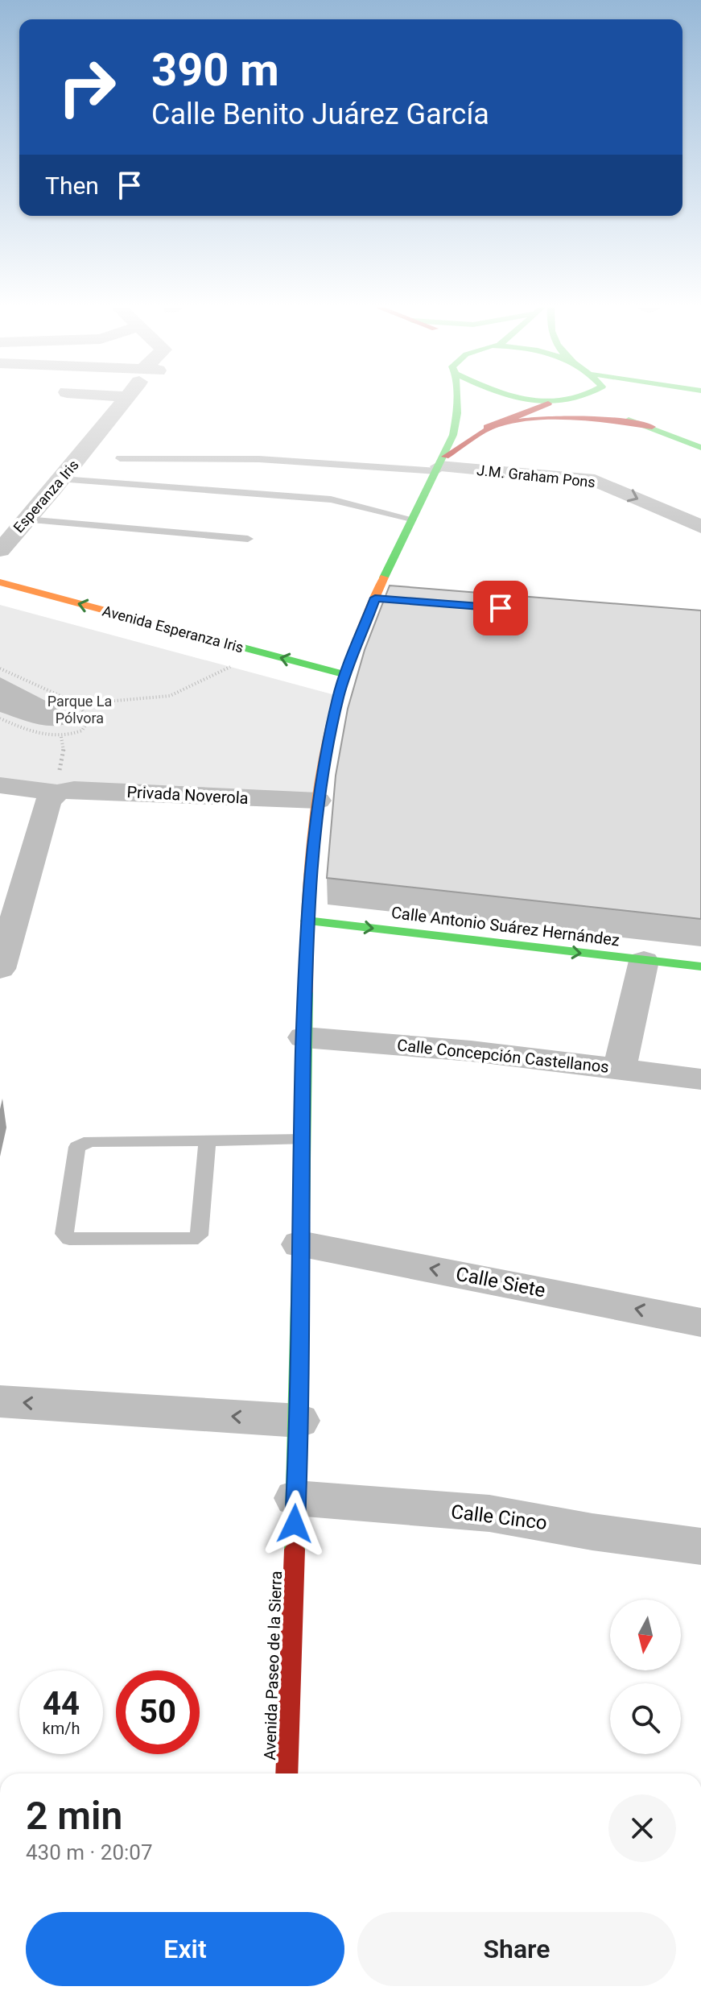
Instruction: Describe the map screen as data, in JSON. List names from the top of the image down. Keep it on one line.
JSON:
{"streets":{"main road":["Avenida Esperanza Iris","Calle Antonio Suárez Hernández","Avenida Paseo de la Sierra"],"street":["J.M. Graham Pons","Esperanza Iris","Privada Noverola","Calle Concepción Castellanos","Calle Siete","Calle Cinco"]},"crossings":[["J.M. Graham Pons","Avenida Paseo de la Sierra"],["Avenida Esperanza Iris","Avenida Paseo de la Sierra"],["Privada Noverola","Avenida Paseo de la Sierra"],["Calle Antonio Suárez Hernández","Avenida Paseo de la Sierra"],["Calle Concepción Castellanos","Avenida Paseo de la Sierra"],["Calle Siete","Avenida Paseo de la Sierra"],["Calle Cinco","Avenida Paseo de la Sierra"]],"one_way":["J.M. Graham Pons","Avenida Esperanza Iris","Calle Antonio Suárez Hernández","Calle Siete"],"parks":["Parque La Pólvora"],"north":"bottom","page":{"turn":["390 m","Calle Benito Juárez García"],"then":"Then","speed":"44 km/h","limit":"50","heading":["2 min","430 m · 20:07"],"buttons":["Exit","Share"]}}
